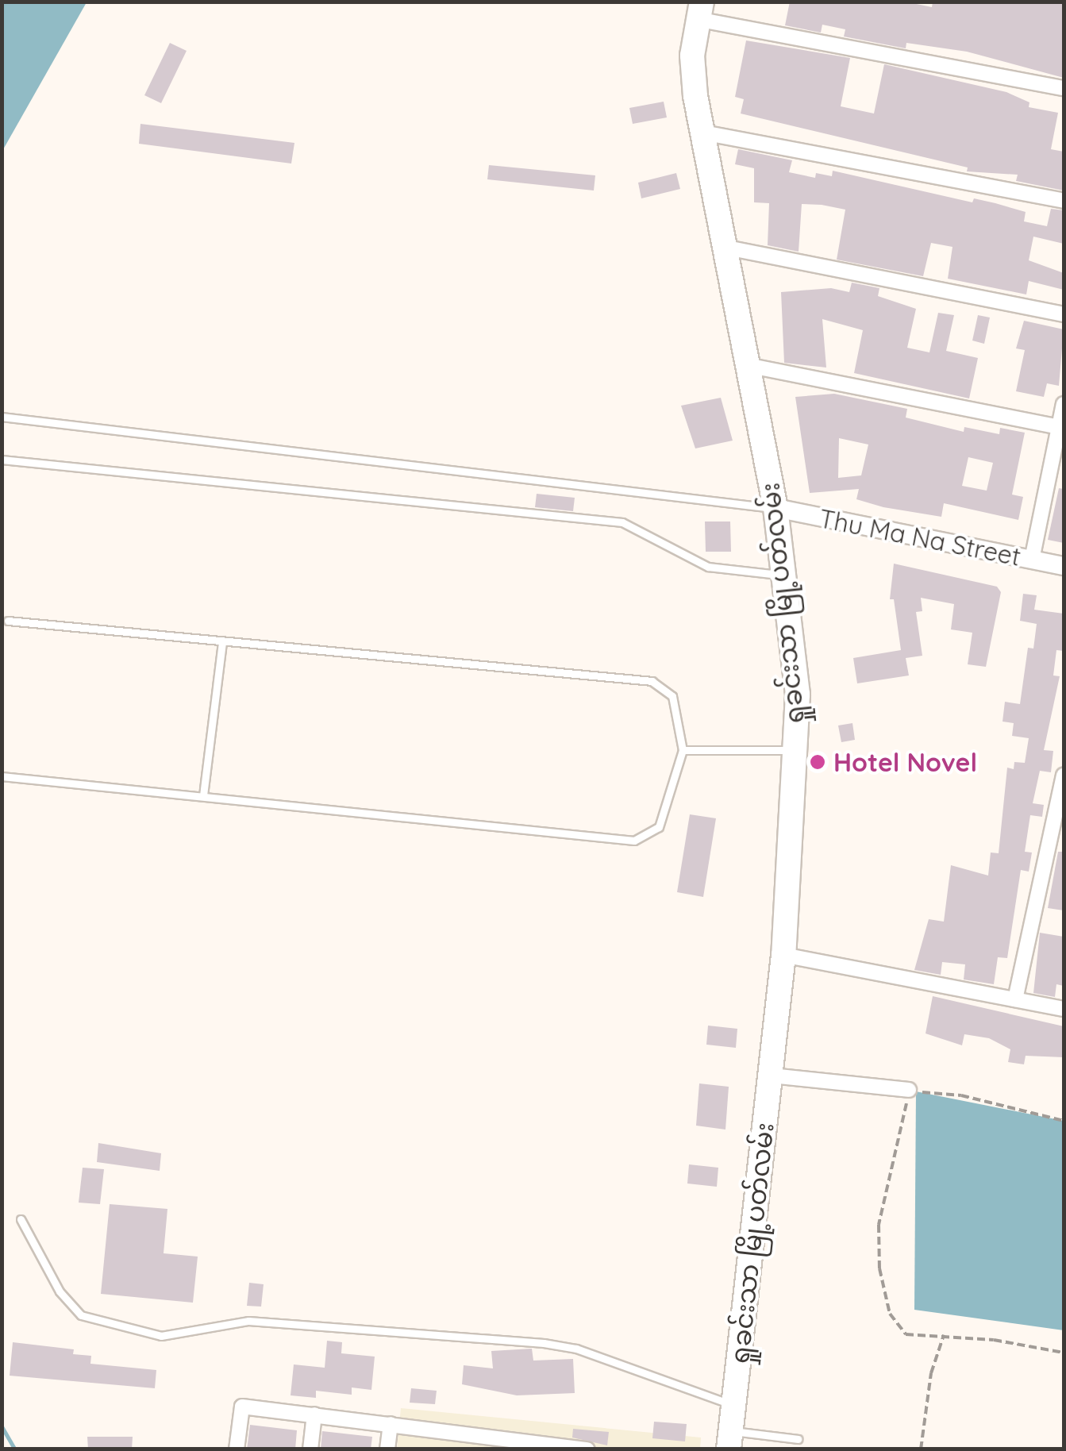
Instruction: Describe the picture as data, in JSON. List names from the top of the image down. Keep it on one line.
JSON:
{"streets":{"main road":["ရှုခင်းသာ မြို့ပတ်လမ်း"],"street":["Thu Ma Na Street"]},"crossings":[["Thu Ma Na Street","ရှုခင်းသာ မြို့ပတ်လမ်း"]],"places":["Hotel Novel"]}
